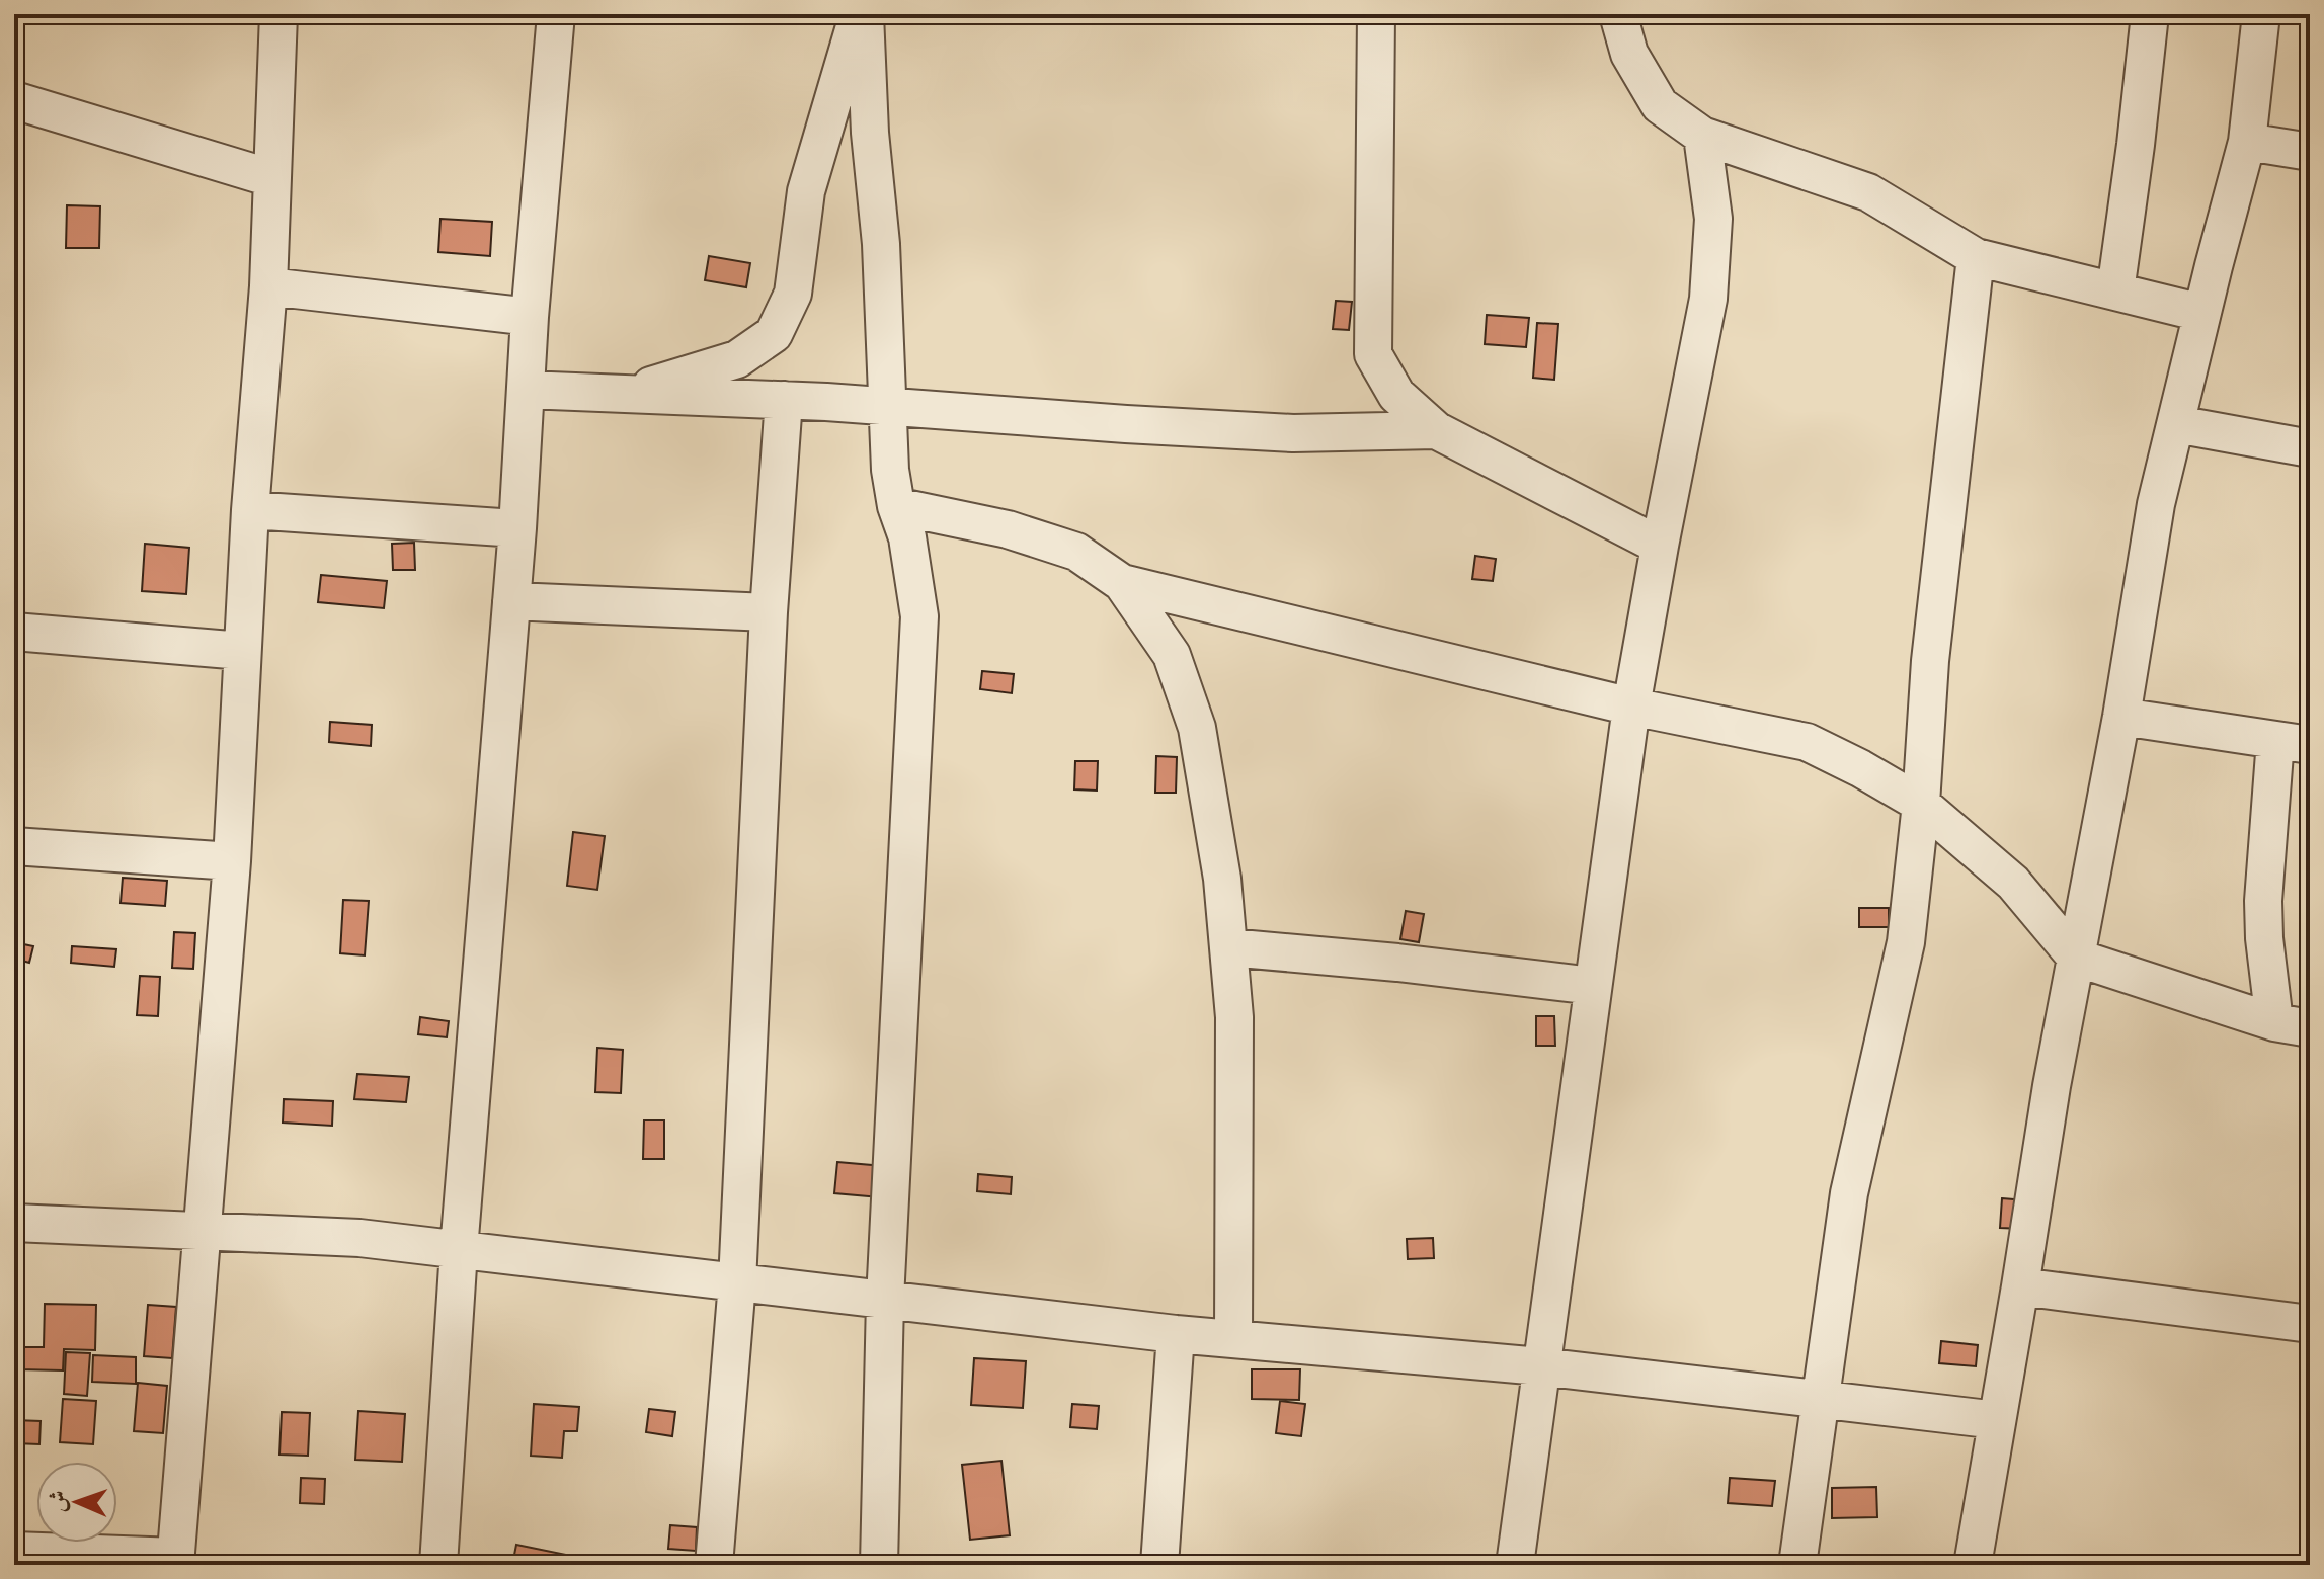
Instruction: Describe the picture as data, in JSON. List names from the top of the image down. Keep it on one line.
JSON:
{"north":"left"}
